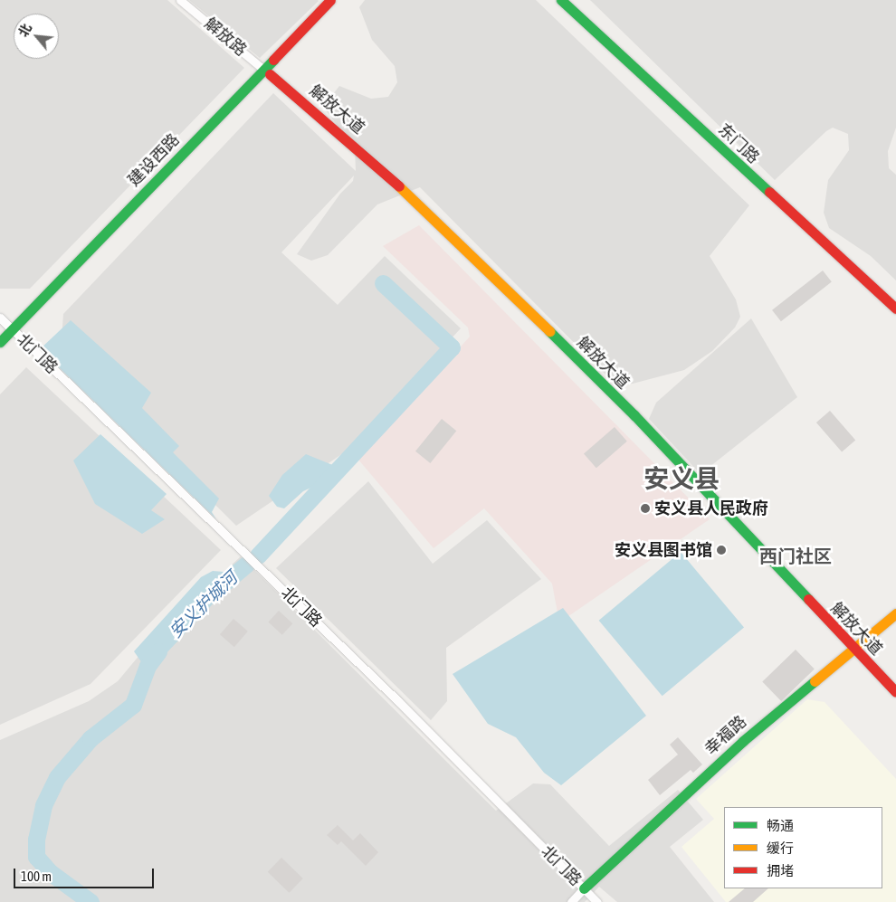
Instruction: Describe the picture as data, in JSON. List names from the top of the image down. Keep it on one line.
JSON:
{"streets":{"street":["解放路","解放大道","东门路","建设西路","北门路","幸福路"]},"crossings":[["解放路","解放大道"],["解放路","建设西路"],["解放大道","建设西路"],["解放大道","幸福路"],["建设西路","北门路"],["北门路","幸福路"]],"districts":["安义县","西门社区"],"water":["安义护城河"],"places":["安义县人民政府","安义县图书馆"],"legend":["畅通","缓行","拥堵"],"scale_bar":"100 m","north":"top left"}
